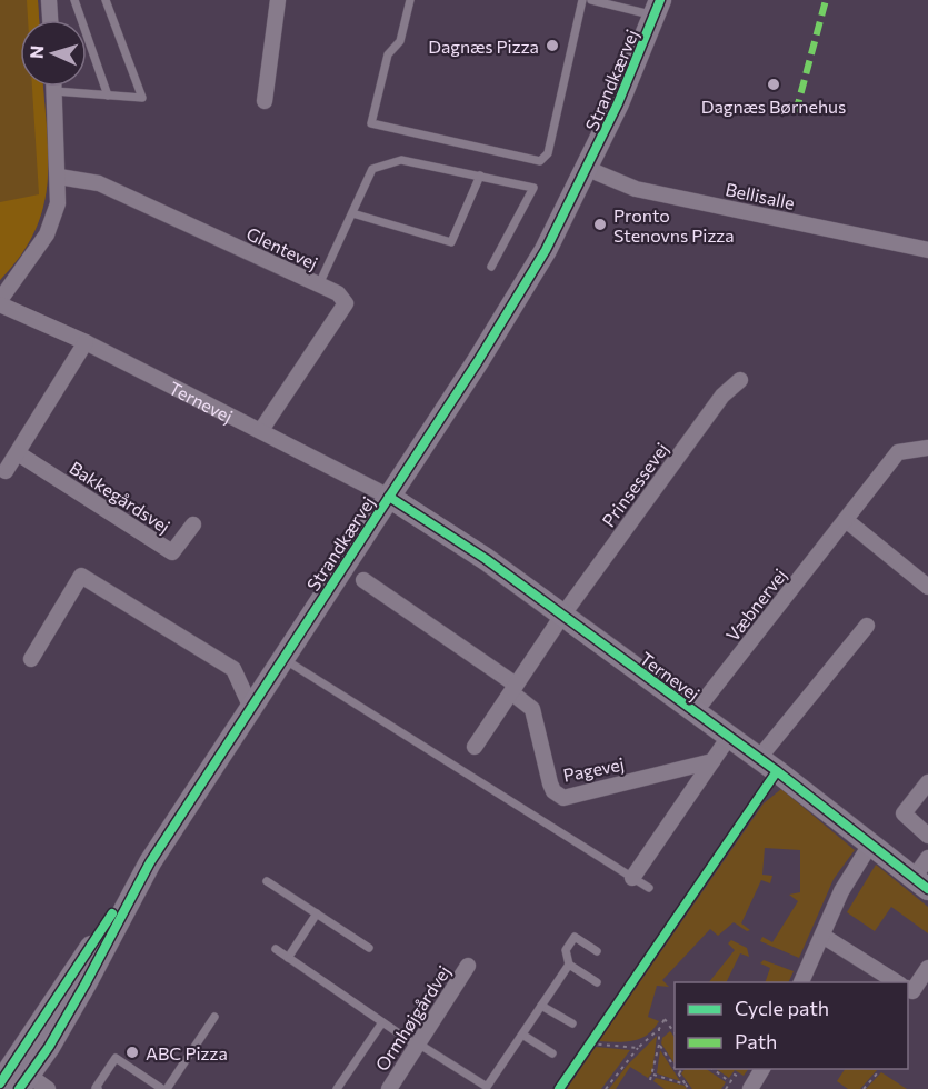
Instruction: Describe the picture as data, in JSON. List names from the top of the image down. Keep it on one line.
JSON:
{"streets":{"main road":["Strandkærvej","Ternevej"],"street":["Bellisalle","Glentevej","Prinsessevej","Bakkegårdsvej","Væbnervej","Pagevej","Ormhøjgårdvej"]},"crossings":[["Strandkærvej","Bellisalle"],["Strandkærvej","Ternevej"],["Glentevej","Ternevej"],["Ternevej","Prinsessevej"],["Ternevej","Væbnervej"]],"places":["Dagnæs Pizza","Dagnæs Børnehus","Pronto Stenovns Pizza","ABC Pizza"],"legend":["Cycle path","Path"],"north":"left"}
